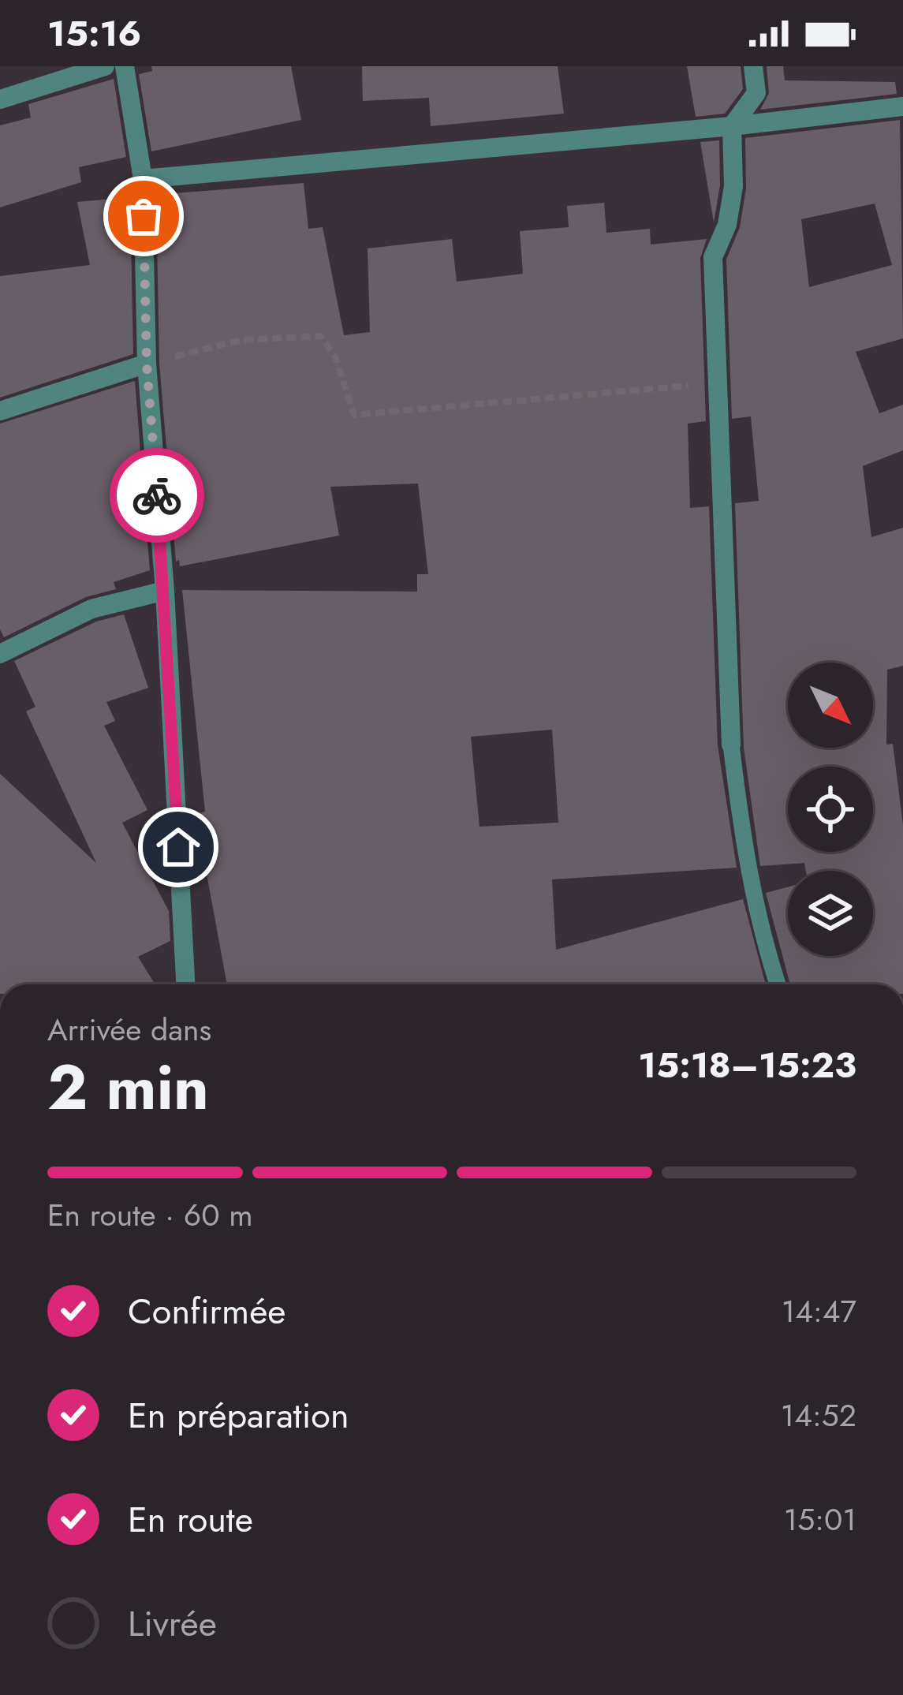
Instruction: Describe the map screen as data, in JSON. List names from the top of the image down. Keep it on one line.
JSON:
{"north":"bottom right","page":{"status":"15:16","heading":["2 min","Arrivée dans","15:18–15:23"],"bar":"En route · 60 m","list":[["Confirmée","14:47"],["En préparation","14:52"],["En route","15:01"],"Livrée"]}}
